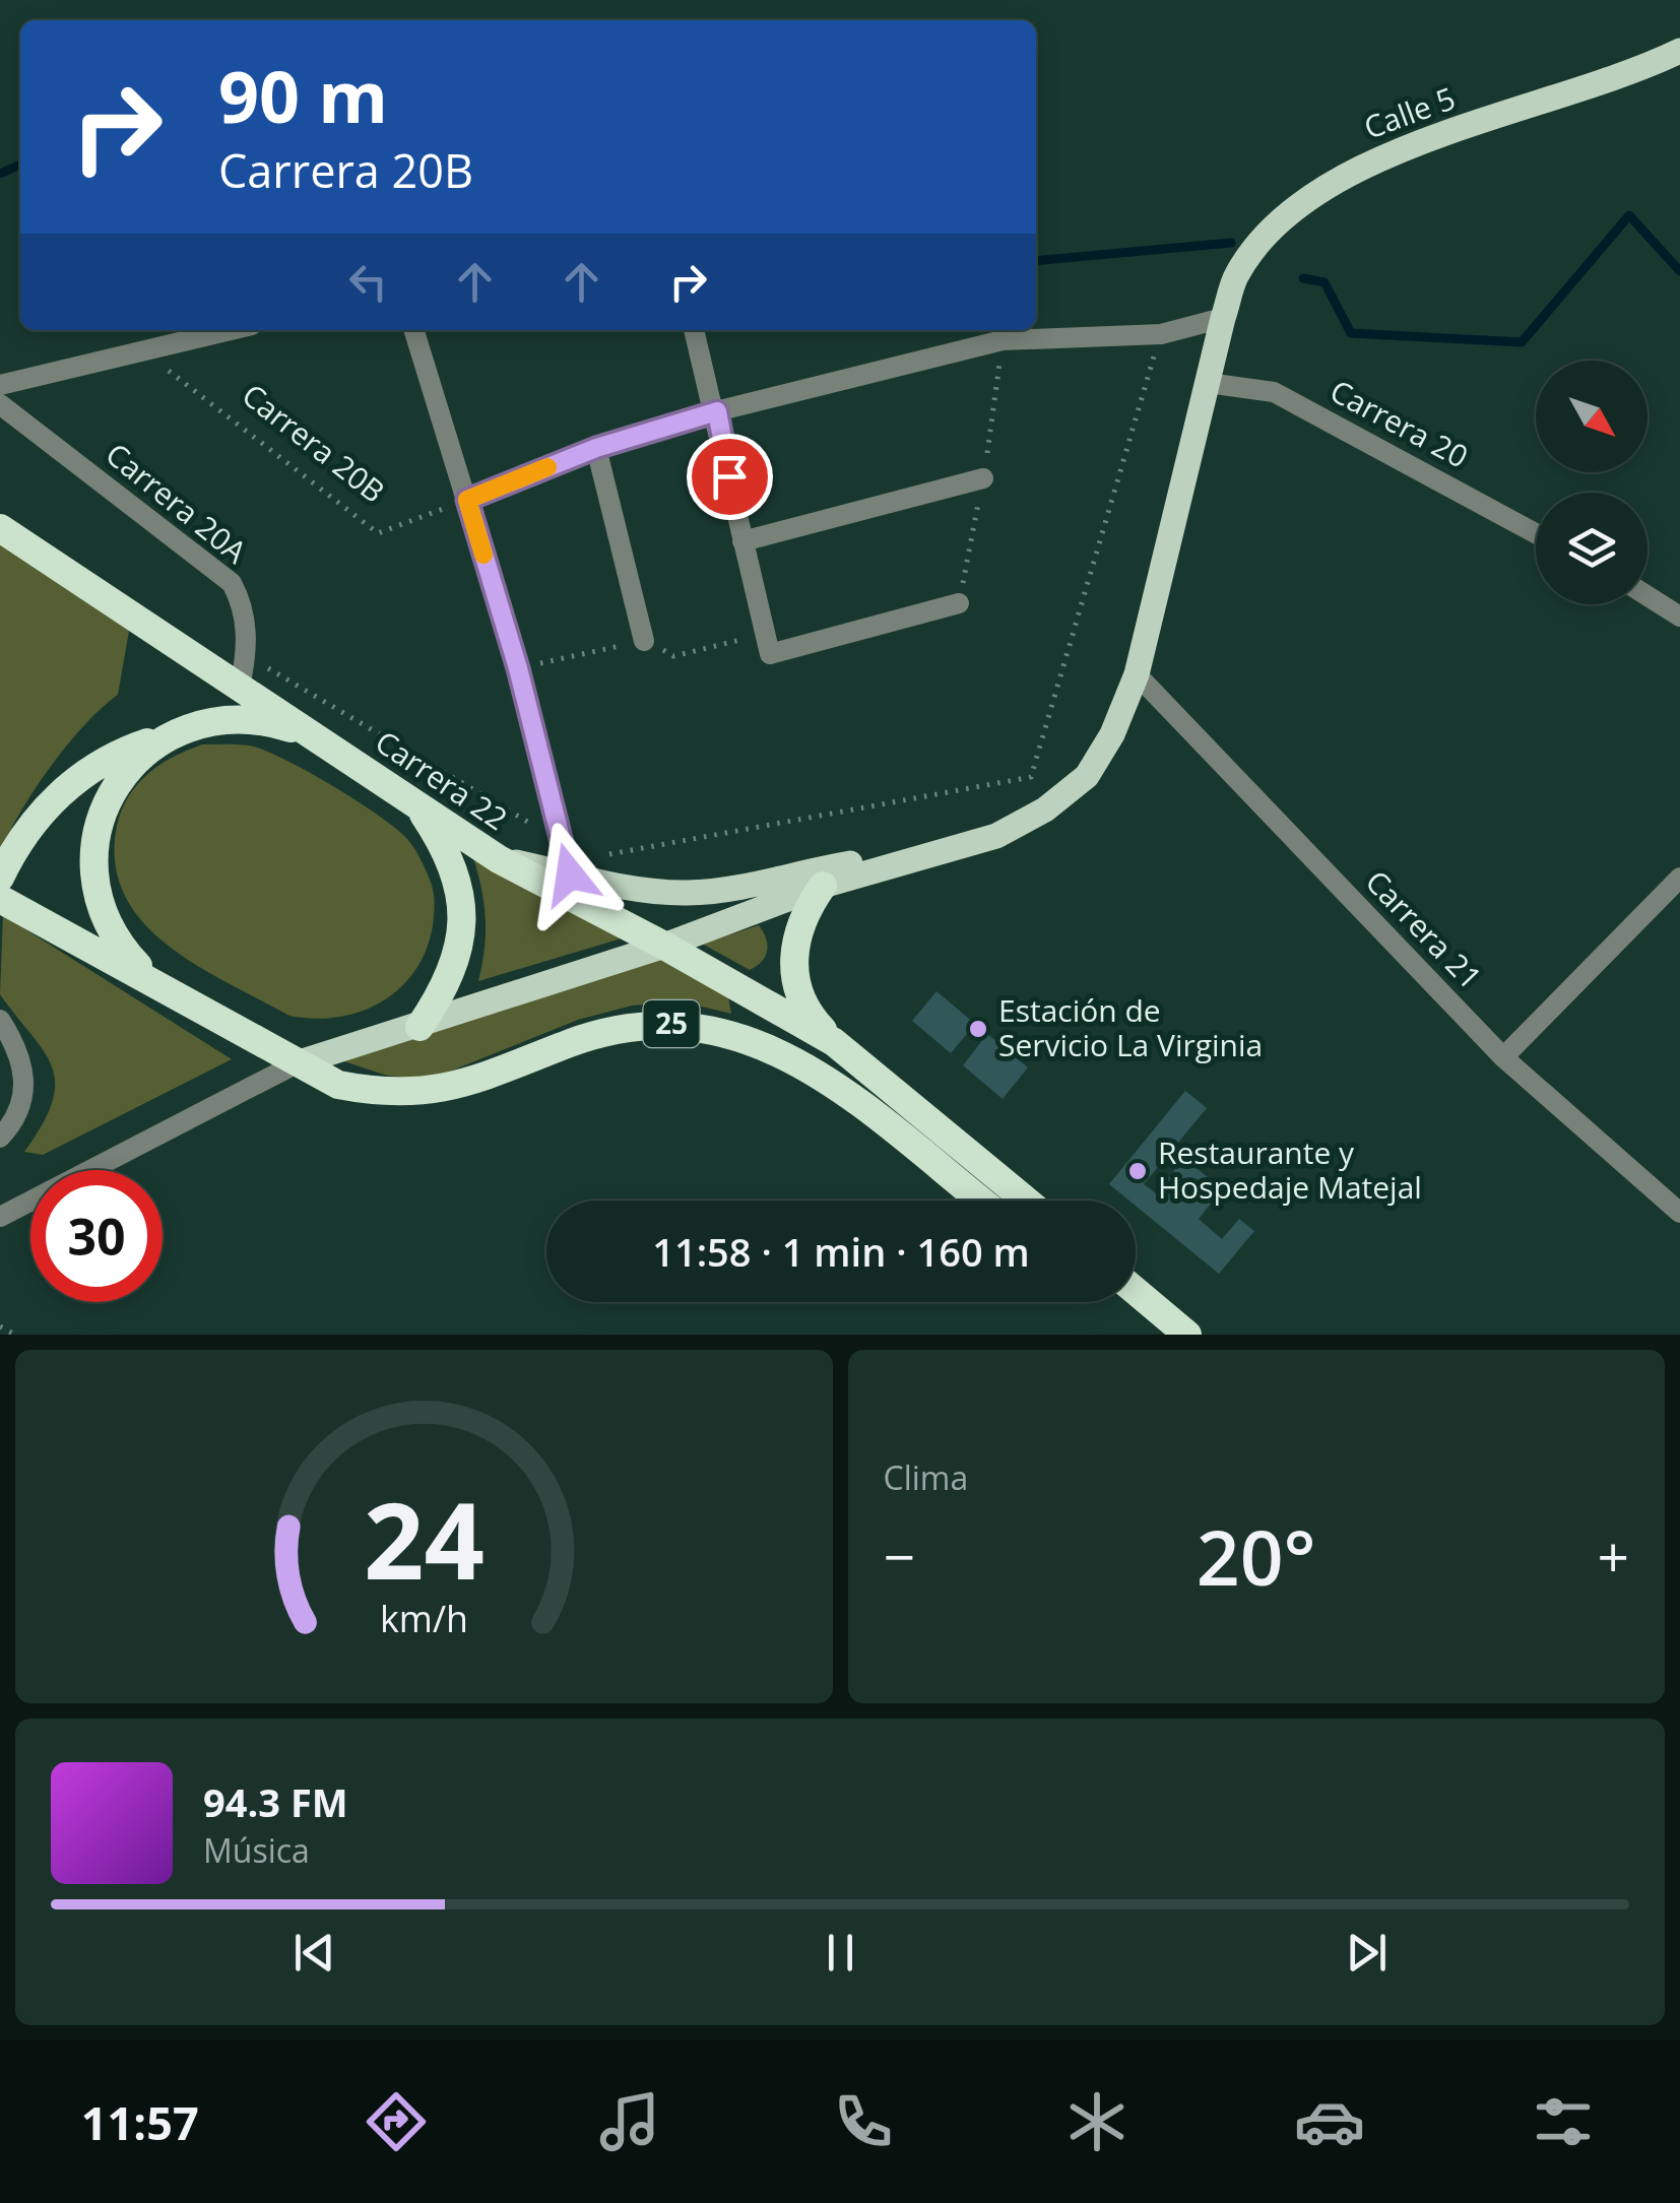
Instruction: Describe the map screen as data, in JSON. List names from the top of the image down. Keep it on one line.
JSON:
{"streets":{"highway":["Carrera 22","25"],"main road":["Calle 5"],"street":["Carrera 20","Carrera 20A","Carrera 21"],"path":["Carrera 20B"]},"crossings":[["Calle 5","Carrera 20"],["Calle 5","Carrera 21"],["Carrera 20A","Carrera 22"],["Carrera 22","25"]],"places":["Estación de Servicio La Virginia","Restaurante y Hospedaje Matejal"],"north":"bottom right","page":{"turn":["90 m","Carrera 20B"],"limit":"30","trip":"11:58 · 1 min · 160 m","tile":"Clima","heat":["−","20°","+"],"song":["94.3 FM","Música"],"tabs":"11:57","gauge":["24","km/h"]}}
